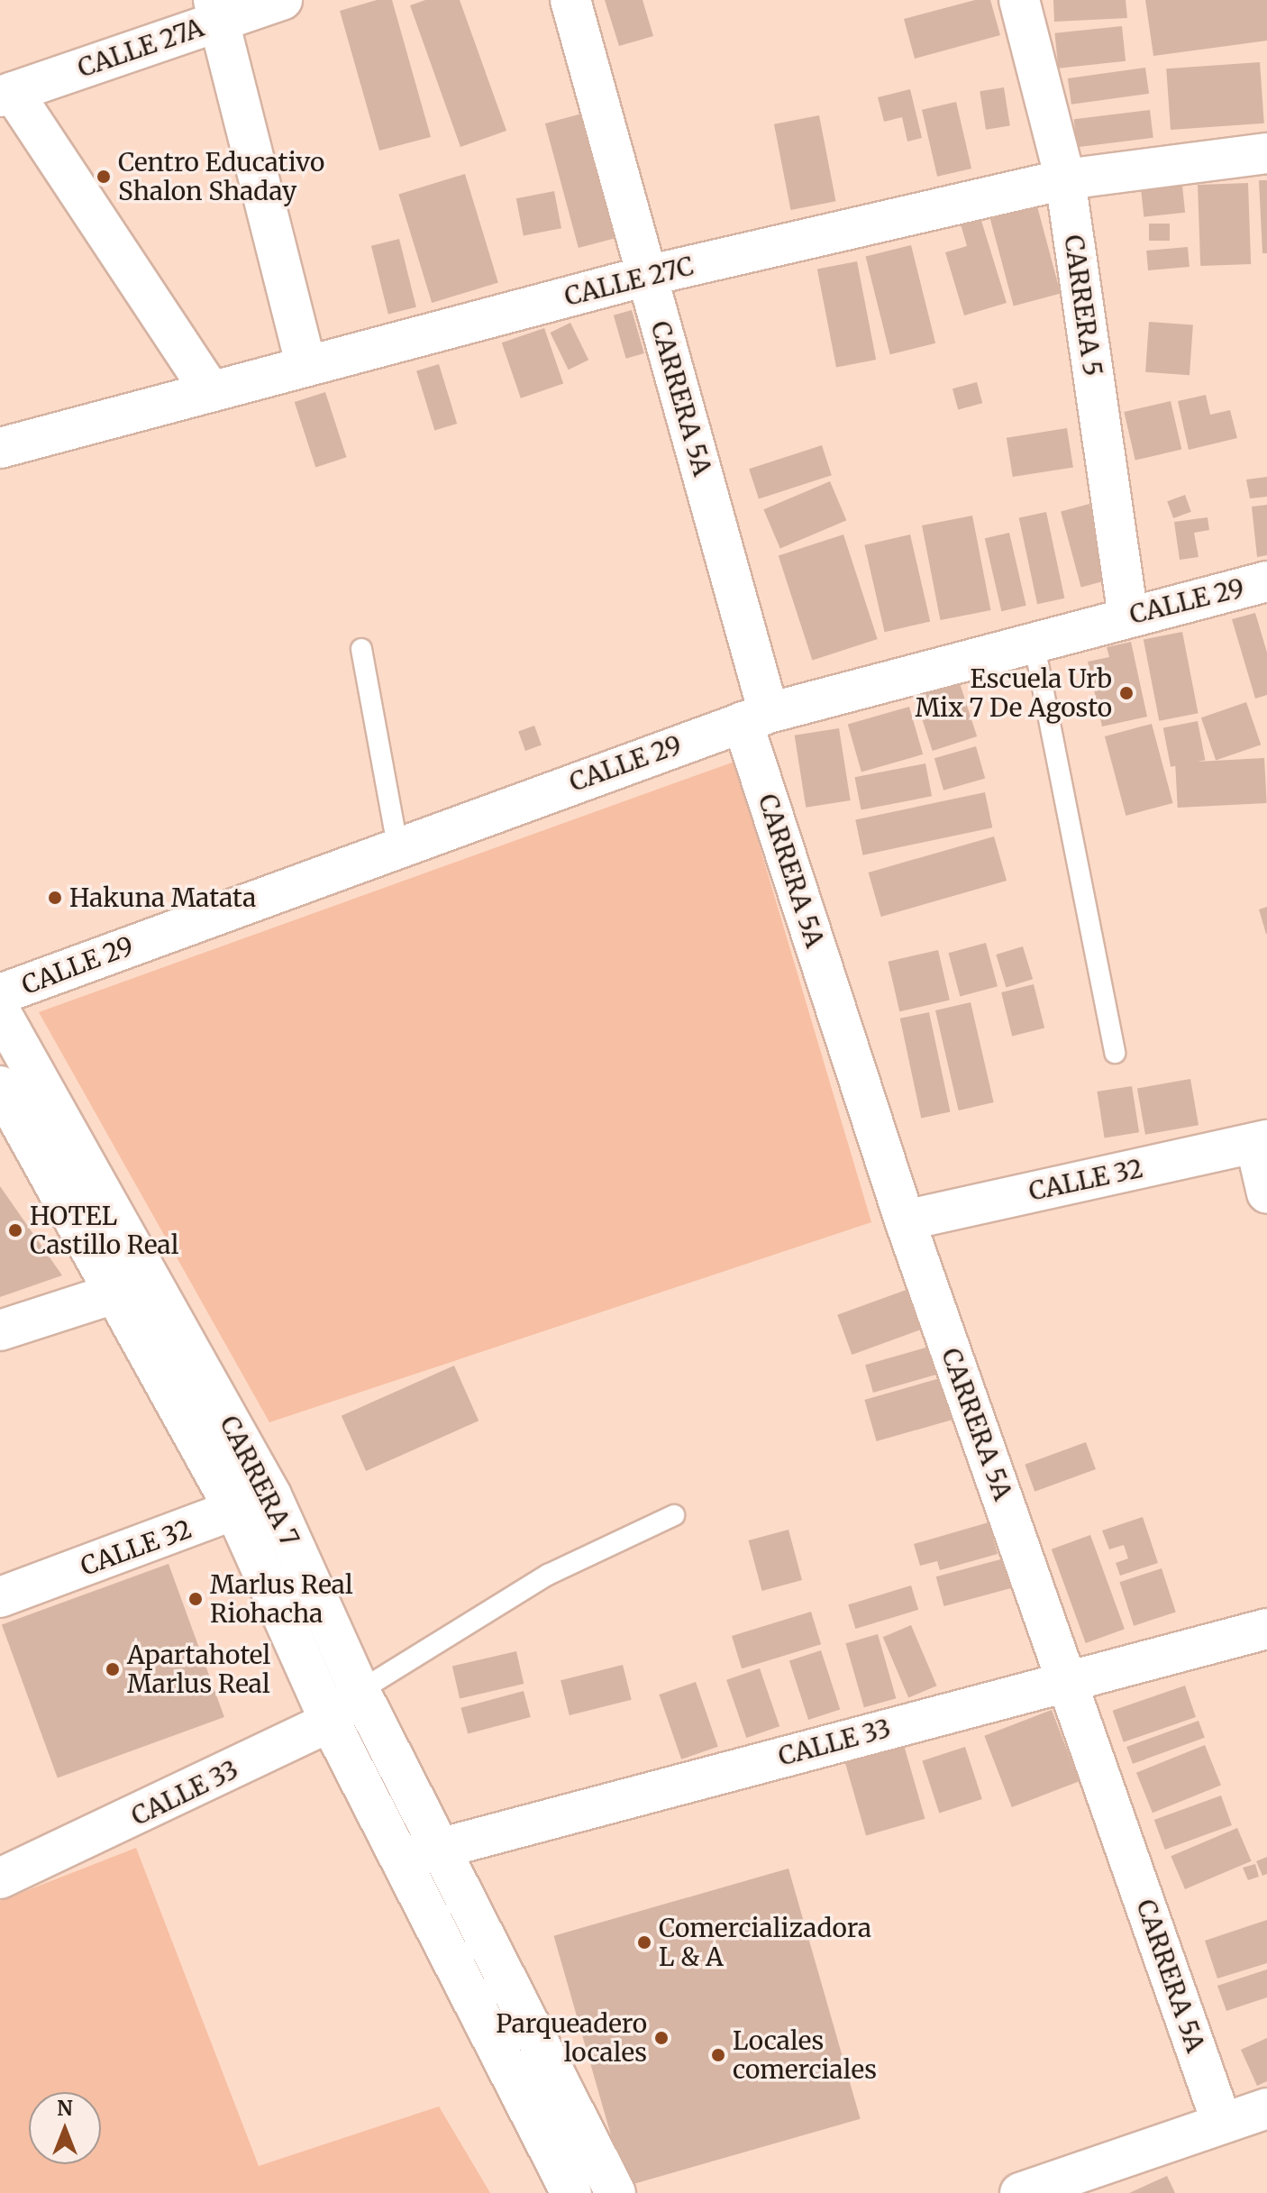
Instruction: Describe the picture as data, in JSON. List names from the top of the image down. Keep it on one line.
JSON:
{"streets":{"street":["CALLE 27A","CALLE 27C","CARRERA 5","CARRERA 5A","CALLE 29","CALLE 32","CARRERA 7","CALLE 33"]},"crossings":[["CALLE 27C","CARRERA 5"],["CALLE 27C","CARRERA 5A"],["CARRERA 5","CALLE 29"],["CARRERA 5A","CALLE 29"],["CARRERA 5A","CALLE 32"],["CARRERA 5A","CALLE 33"],["CALLE 32","CARRERA 7"],["CARRERA 7","CALLE 33"]],"places":["Centro Educativo Shalon Shaday","Escuela Urb Mix 7 De Agosto","Hakuna Matata","HOTEL Castillo Real","Marlus Real Riohacha","Apartahotel Marlus Real","Comercializadora L & A","Parqueadero locales","Locales comerciales"],"north":"top"}
